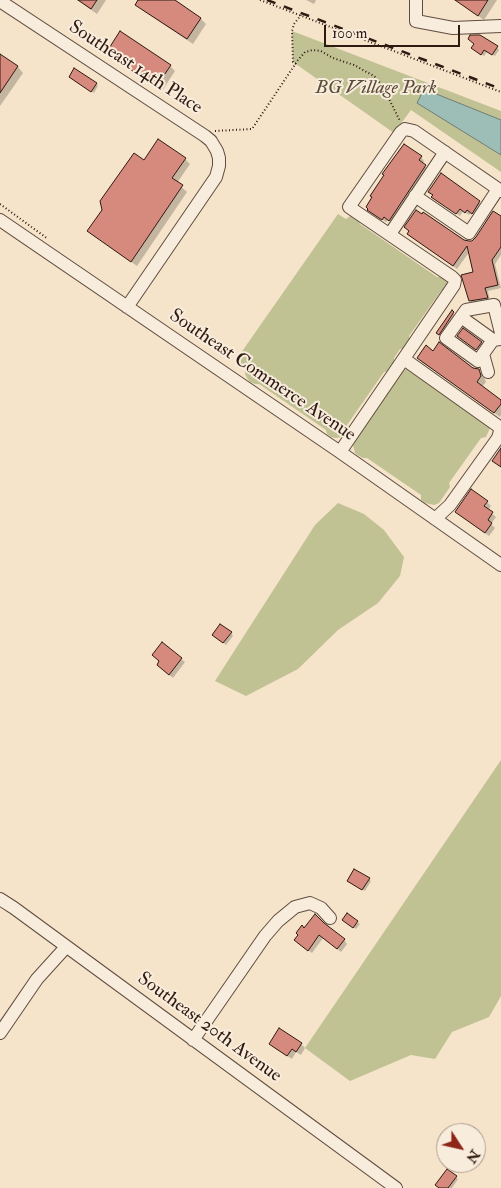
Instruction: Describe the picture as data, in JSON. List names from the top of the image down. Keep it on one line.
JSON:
{"streets":{"street":["Southeast 14th Place","Southeast Commerce Avenue","Southeast 20th Avenue"]},"crossings":[["Southeast 14th Place","Southeast Commerce Avenue"]],"parks":["BG Village Park"],"scale_bar":"100 m","north":"bottom right"}
